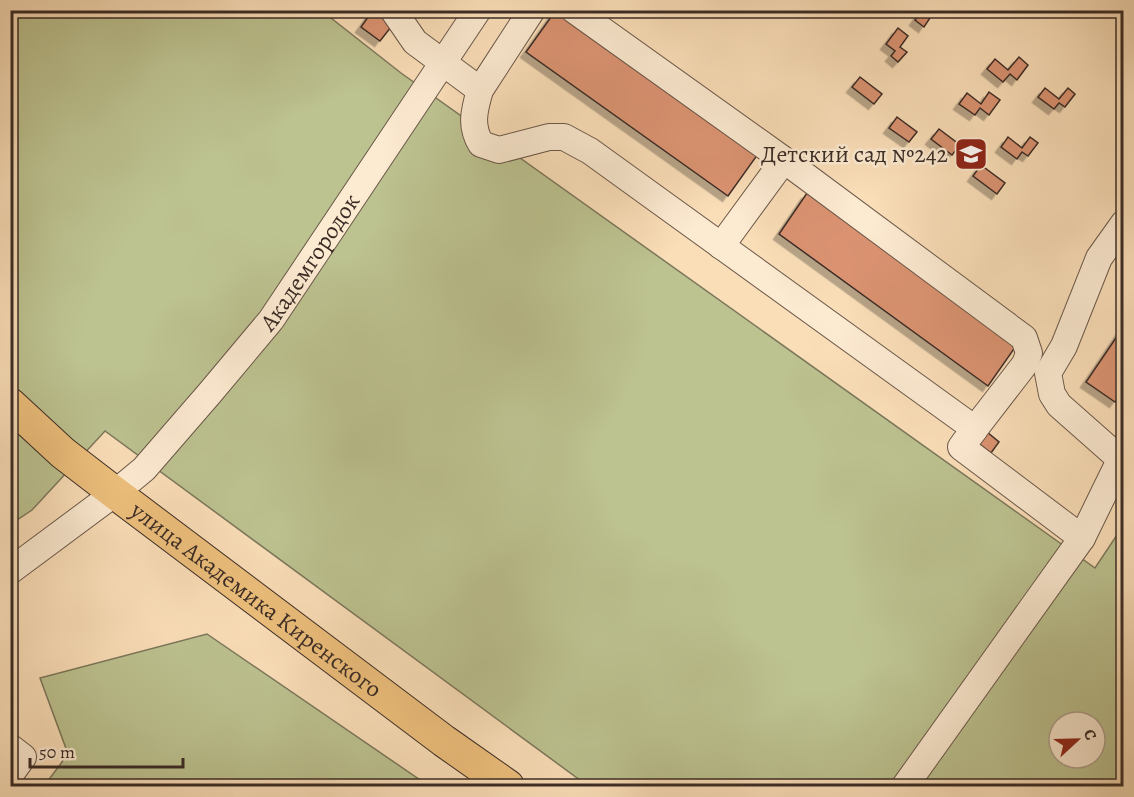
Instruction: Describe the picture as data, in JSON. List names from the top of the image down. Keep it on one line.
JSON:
{"streets":{"main road":["улица Академика Киренского"],"street":["Академгородок"]},"crossings":[["Академгородок","улица Академика Киренского"]],"places":{"school or university":["Детский сад №242"]},"scale_bar":"50 m","north":"right"}
